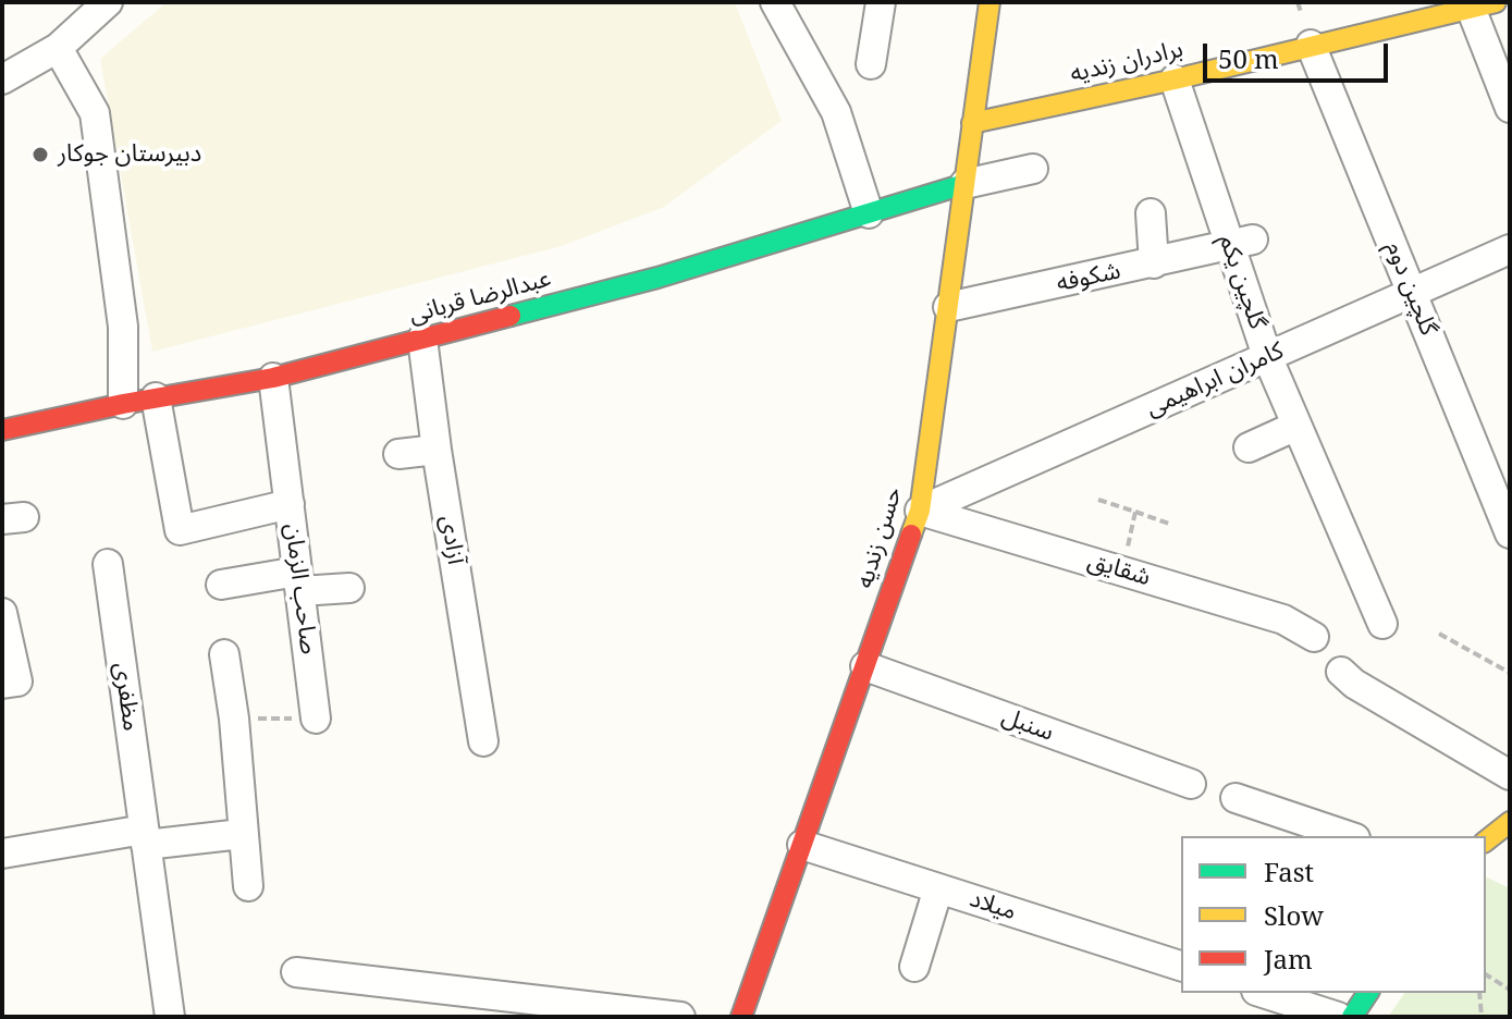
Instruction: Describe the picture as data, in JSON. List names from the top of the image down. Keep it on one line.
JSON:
{"streets":{"street":["برادران زندیه","شکوفه","گلچین یکم","گلچین دوم","عبدالرضا قربانی","کامران ابراهیمی","حسن زندیه","آزادی","شقایق","صاحب الزمان","مظفری","سنبل","میلاد"]},"crossings":[["برادران زندیه","گلچین یکم"],["برادران زندیه","گلچین دوم"],["برادران زندیه","حسن زندیه"],["شکوفه","گلچین یکم"],["شکوفه","حسن زندیه"],["گلچین یکم","کامران ابراهیمی"],["گلچین دوم","کامران ابراهیمی"],["عبدالرضا قربانی","حسن زندیه"],["عبدالرضا قربانی","آزادی"],["عبدالرضا قربانی","صاحب الزمان"],["کامران ابراهیمی","حسن زندیه"],["کامران ابراهیمی","شقایق"],["حسن زندیه","شقایق"],["حسن زندیه","سنبل"],["حسن زندیه","میلاد"]],"places":["دبیرستان جوکار"],"legend":["Fast","Slow","Jam"],"scale_bar":"50 m"}
